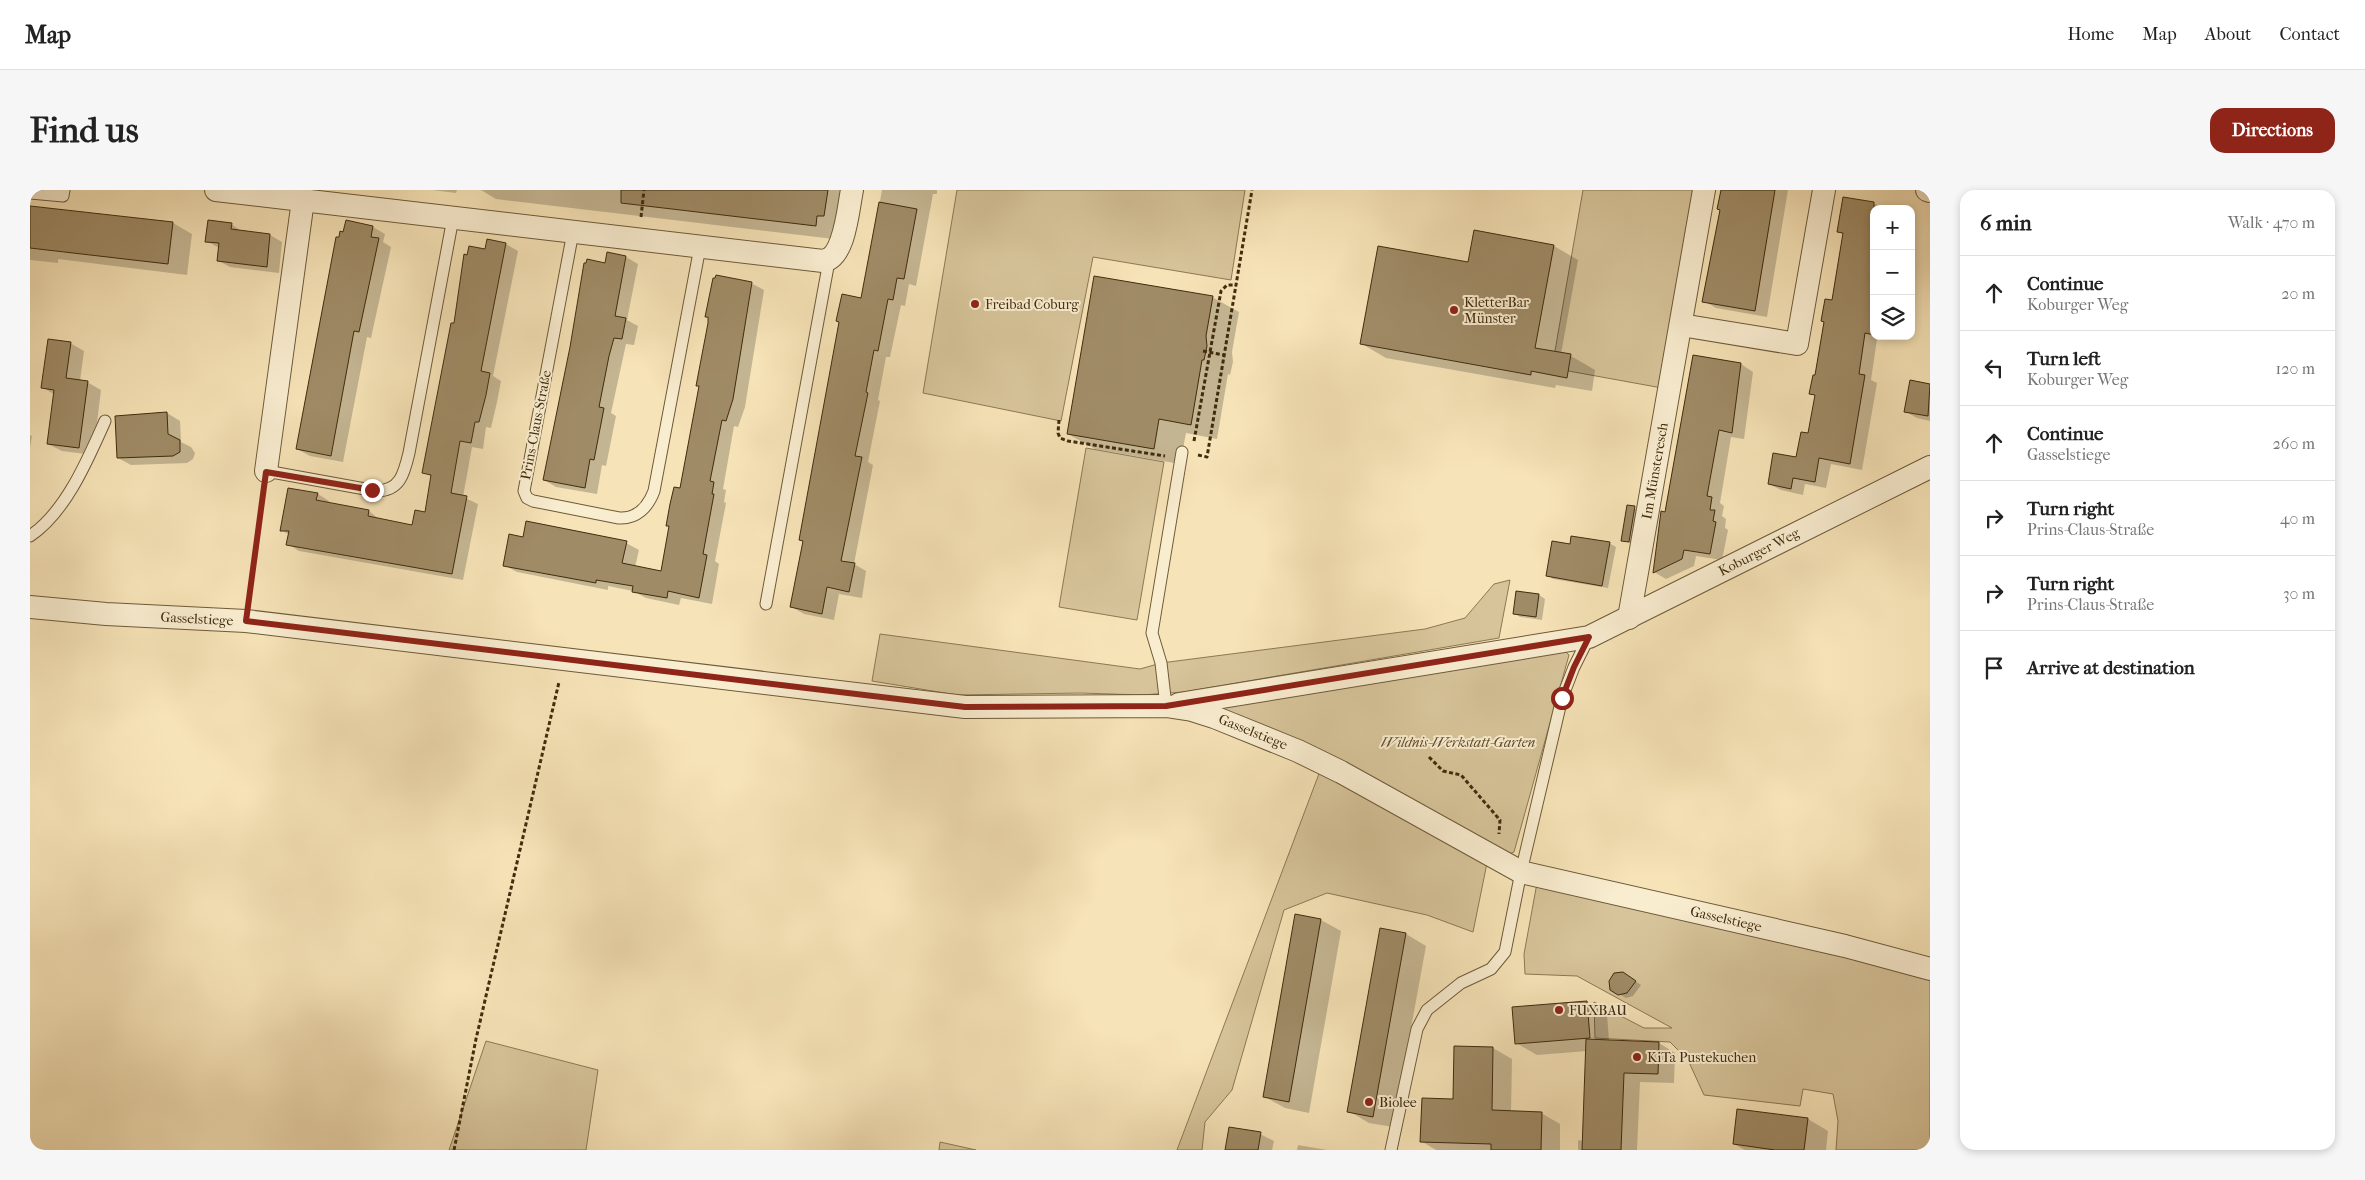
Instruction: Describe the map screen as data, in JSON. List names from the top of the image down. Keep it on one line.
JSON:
{"streets":{"street":["Im Münsteresch","Koburger Weg","Gasselstiege"],"lane":["Prins-Claus-Straße"]},"crossings":[["Im Münsteresch","Koburger Weg"],["Koburger Weg","Gasselstiege"]],"parks":["Wildnis-Werkstatt-Garten"],"places":["Freibad Coburg","KletterBar Münster","FUXBAU","KiTa Pustekuchen","Biolee"],"page":{"header":"Map","nav":["Home","Map","About","Contact"],"buttons":"Directions","title":"Find us","heading":["6 min","Walk · 470 m"],"map_buttons":["+","−"],"list":[["Continue","Koburger Weg","20 m"],["Turn left","Koburger Weg","120 m"],["Continue","Gasselstiege","260 m"],["Turn right","Prins-Claus-Straße","40 m"],["Turn right","Prins-Claus-Straße","30 m"],"Arrive at destination"]}}
